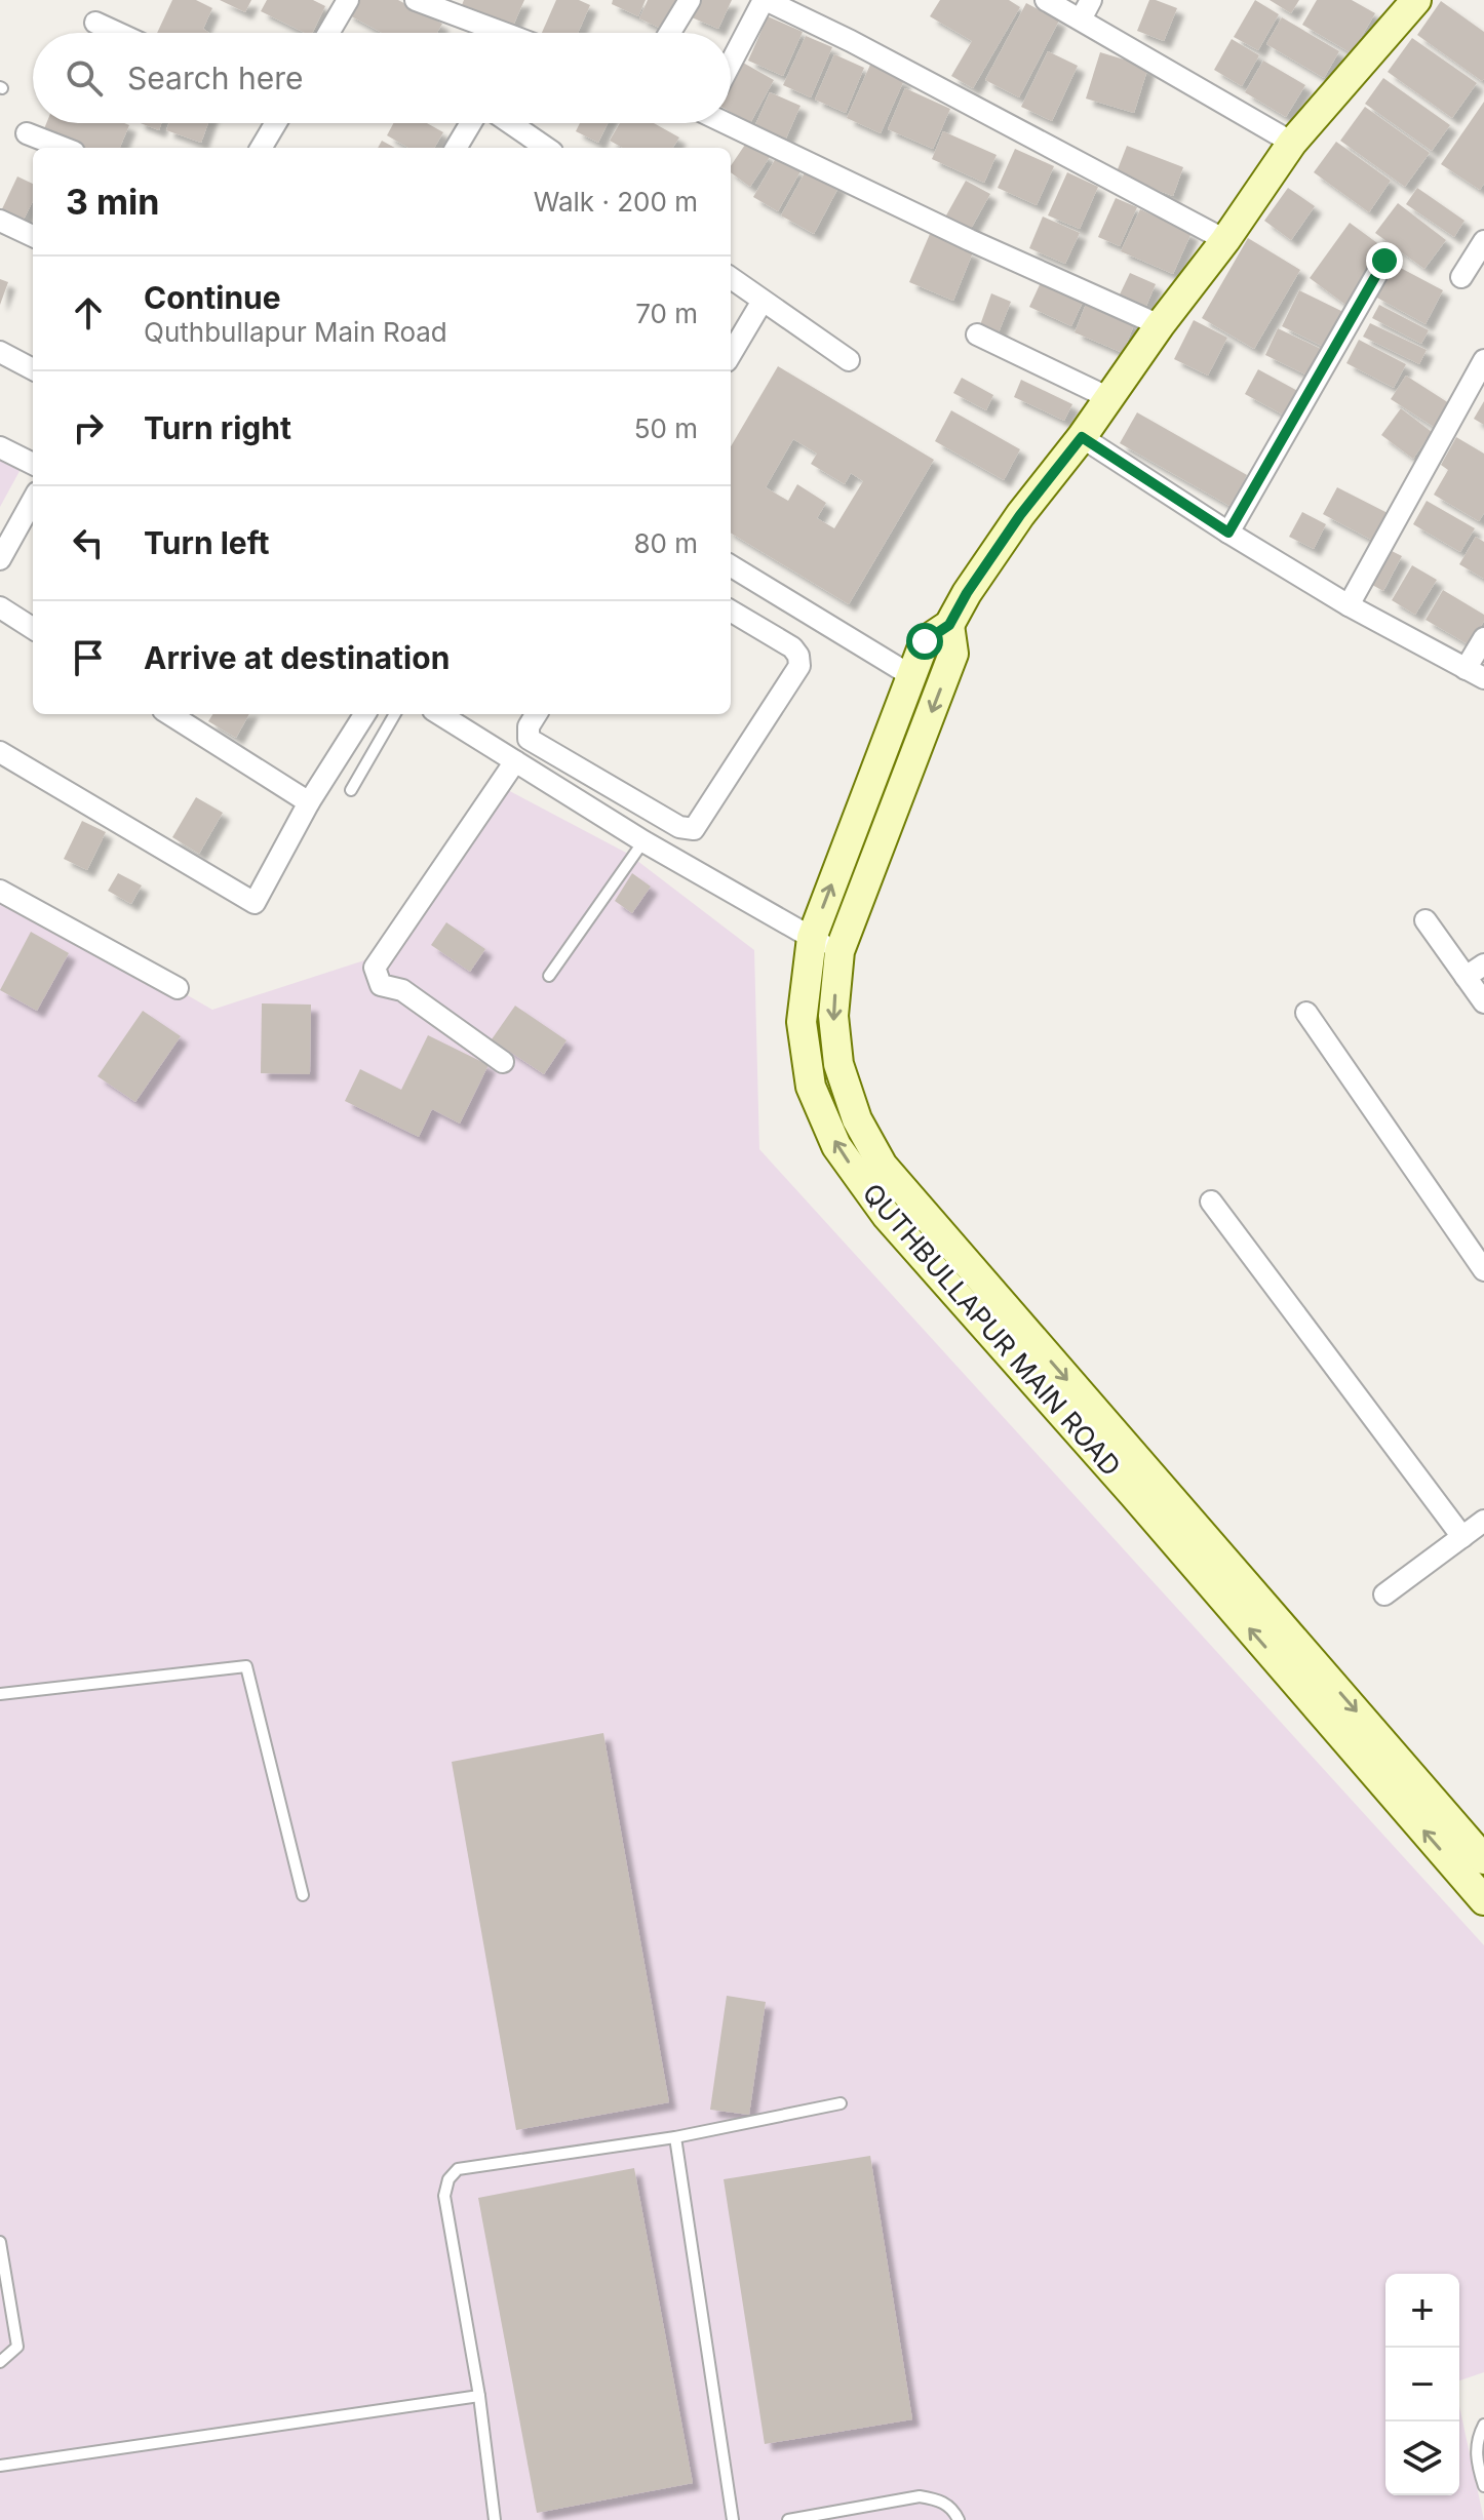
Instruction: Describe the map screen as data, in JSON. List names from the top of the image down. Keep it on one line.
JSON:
{"streets":{"main road":["QUTHBULLAPUR MAIN ROAD"]},"page":{"search":"Search here","heading":["3 min","Walk · 200 m"],"list":[["Continue","Quthbullapur Main Road","70 m"],["Turn right","50 m"],["Turn left","80 m"],"Arrive at destination"],"map_buttons":["+","−"]}}
